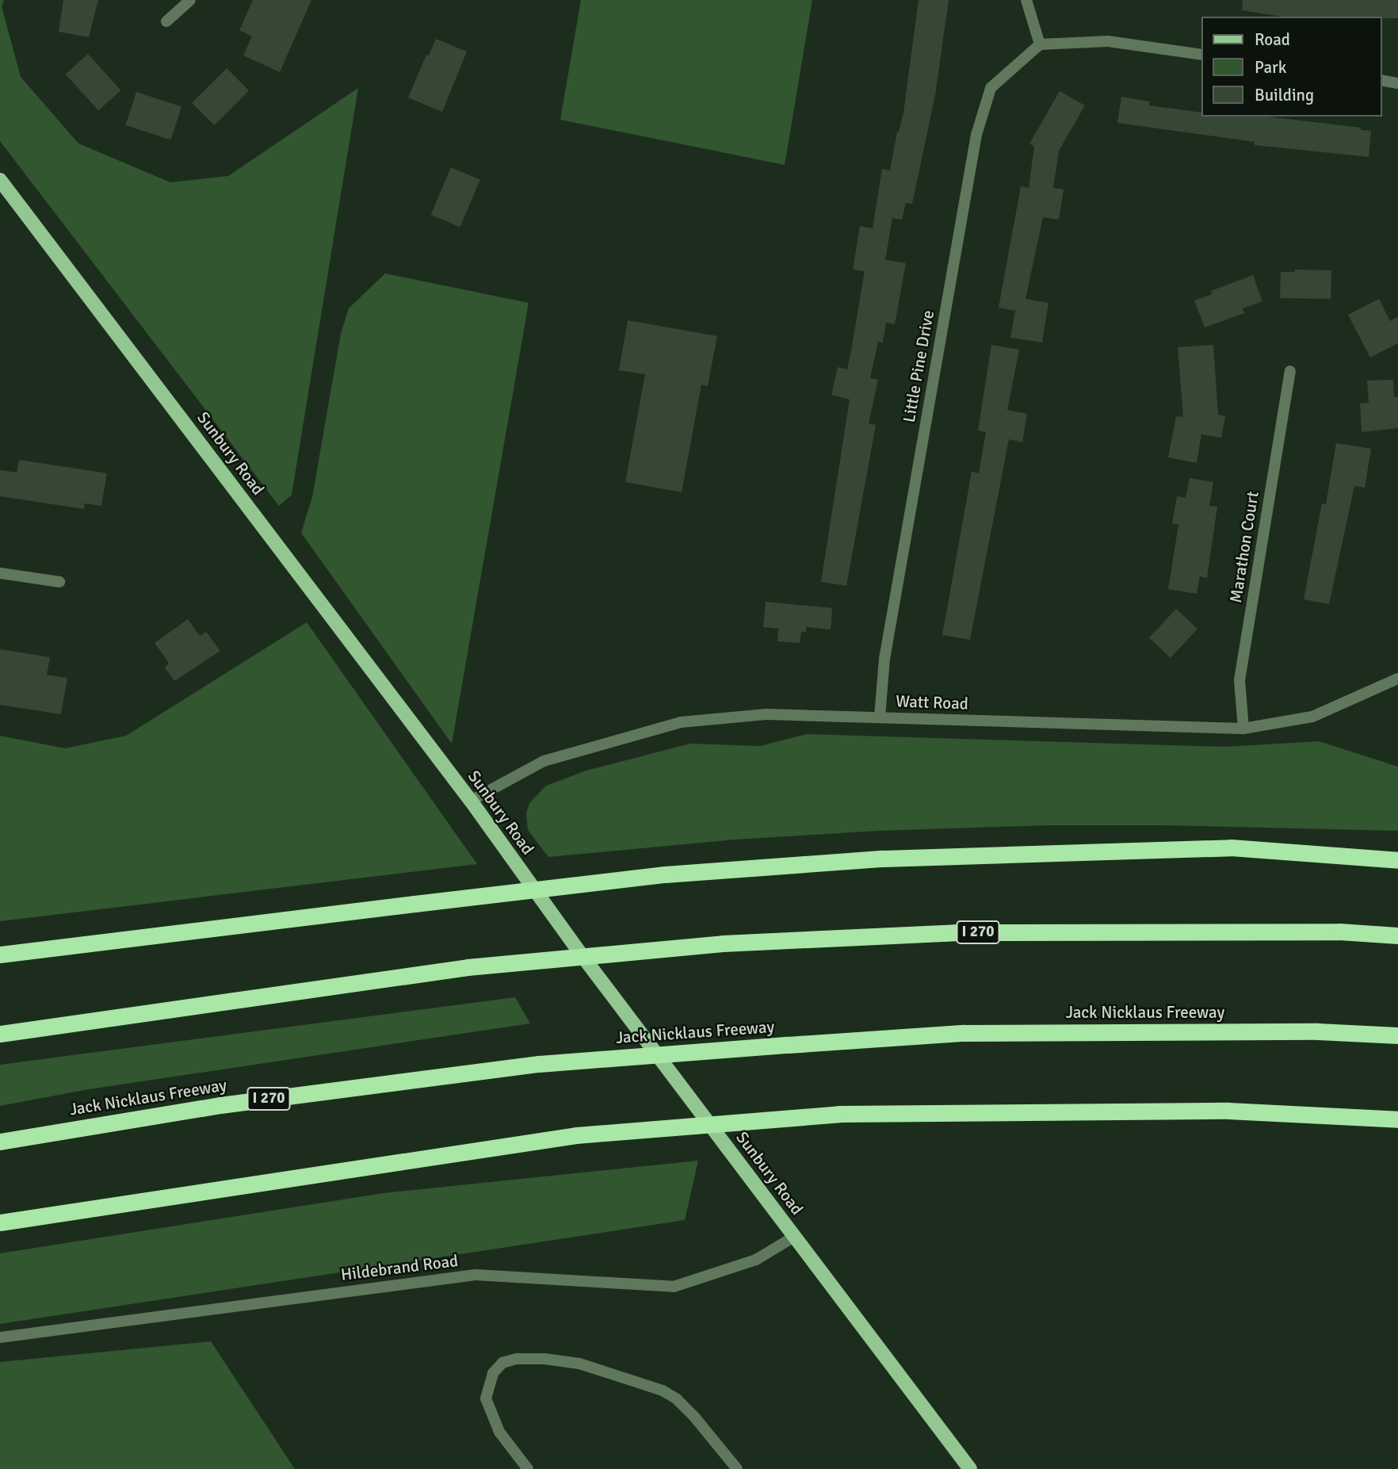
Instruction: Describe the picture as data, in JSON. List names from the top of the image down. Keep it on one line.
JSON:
{"streets":{"highway":["I 270","Jack Nicklaus Freeway"],"main road":["Sunbury Road"],"street":["Little Pine Drive","Marathon Court","Watt Road","Hildebrand Road"]},"crossings":[["Little Pine Drive","Watt Road"],["Sunbury Road","Watt Road"],["Sunbury Road","Hildebrand Road"],["Marathon Court","Watt Road"]],"legend":["Road","Park","Building"]}
